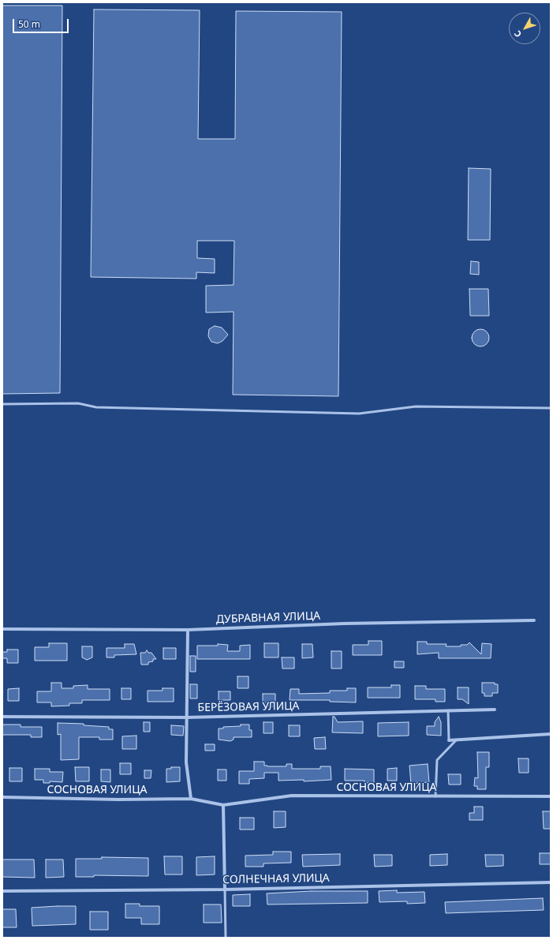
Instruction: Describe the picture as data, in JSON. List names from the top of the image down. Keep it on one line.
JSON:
{"streets":{"street":["ДУБРАВНАЯ УЛИЦА","БЕРЁЗОВАЯ УЛИЦА","СОСНОВАЯ УЛИЦА","СОЛНЕЧНАЯ УЛИЦА"]},"scale_bar":"50 m","north":"bottom left"}
